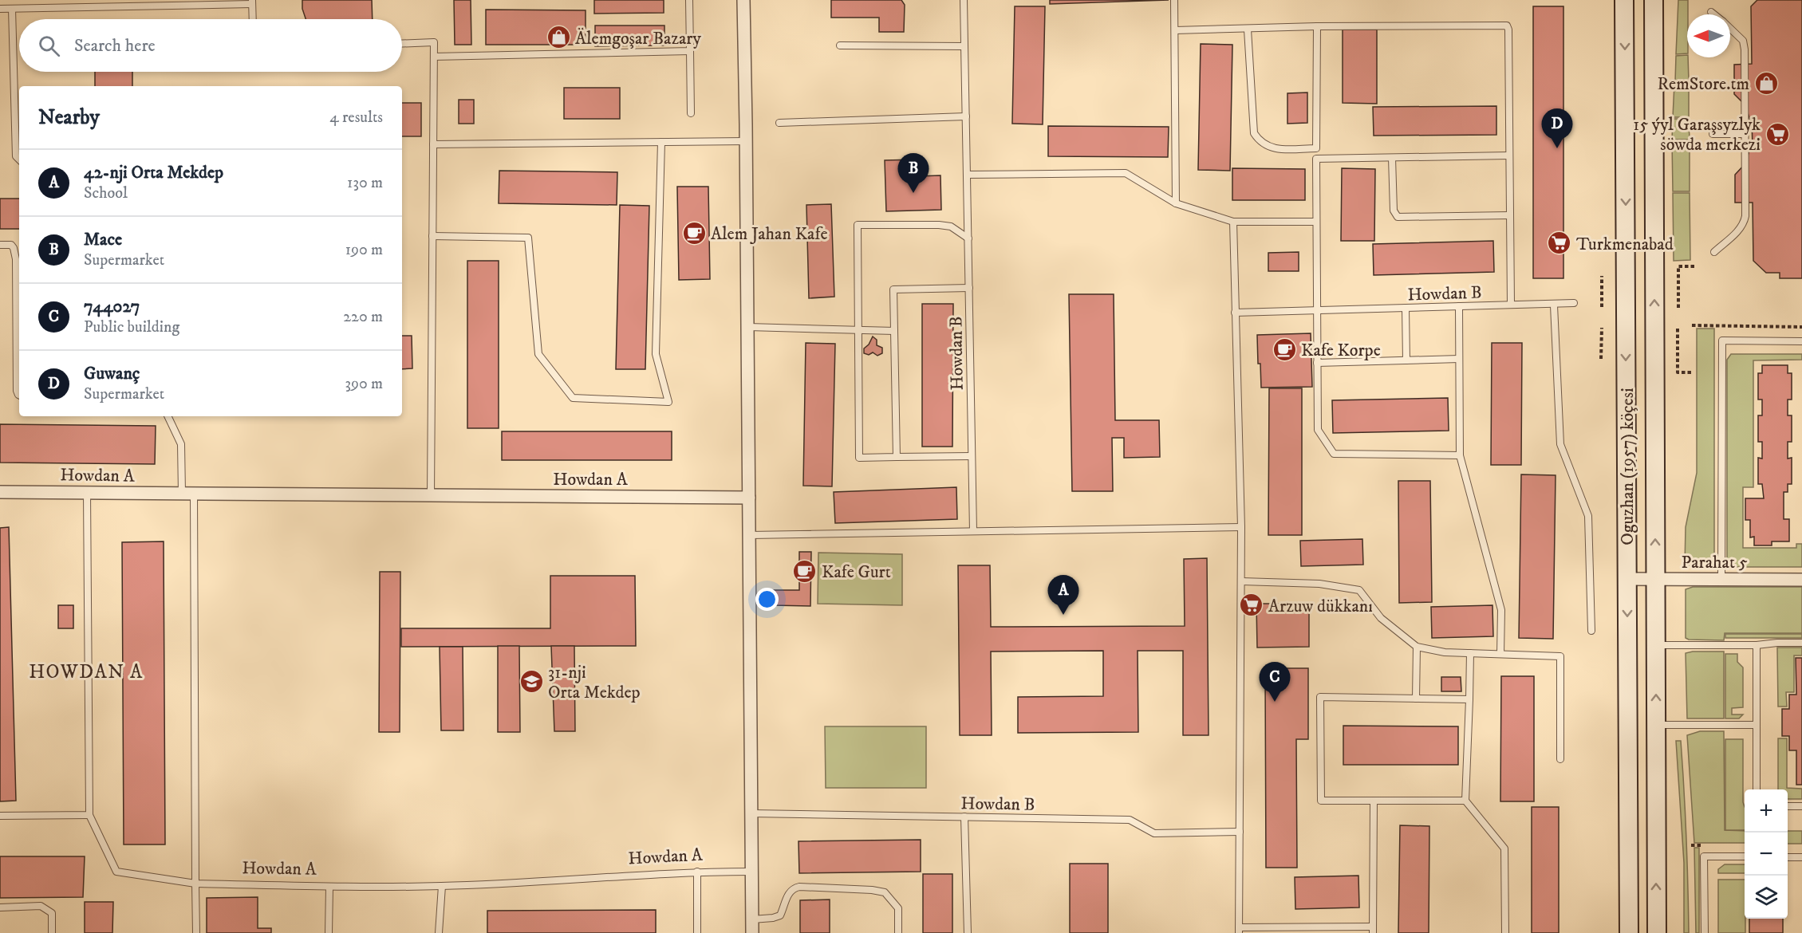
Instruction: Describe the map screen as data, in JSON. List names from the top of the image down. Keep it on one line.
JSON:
{"streets":{"main road":["Oguzhan (1957) köçesi"],"street":["Howdan A","Parahat 5"],"lane":["Howdan B"]},"crossings":[["Oguzhan (1957) köçesi","Parahat 5"]],"districts":["HOWDAN A"],"places":{"shop":["Älemgoşar Bazary","RemStore.tm"],"supermarket":["15 ýyl Garaşsyzlyk söwda merkezi","Turkmenabad","Arzuw dükkanı"],"cafe":["Alem Jahan Kafe","Kafe Korpe","Kafe Gurt"],"school or university":["31-nji Orta Mekdep"]},"north":"left","page":{"search":"Search here","heading":["Nearby","4 results"],"pins":["D","B","A","C"],"list":[{"mark":"A","name":"42-nji Orta Mekdep","note":"School","value":"130 m"},{"mark":"B","name":"Mace","note":"Supermarket","value":"190 m"},{"mark":"C","name":"744027","note":"Public building","value":"220 m"},{"mark":"D","name":"Guwanç","note":"Supermarket","value":"390 m"}],"map_buttons":["+","−"]}}
